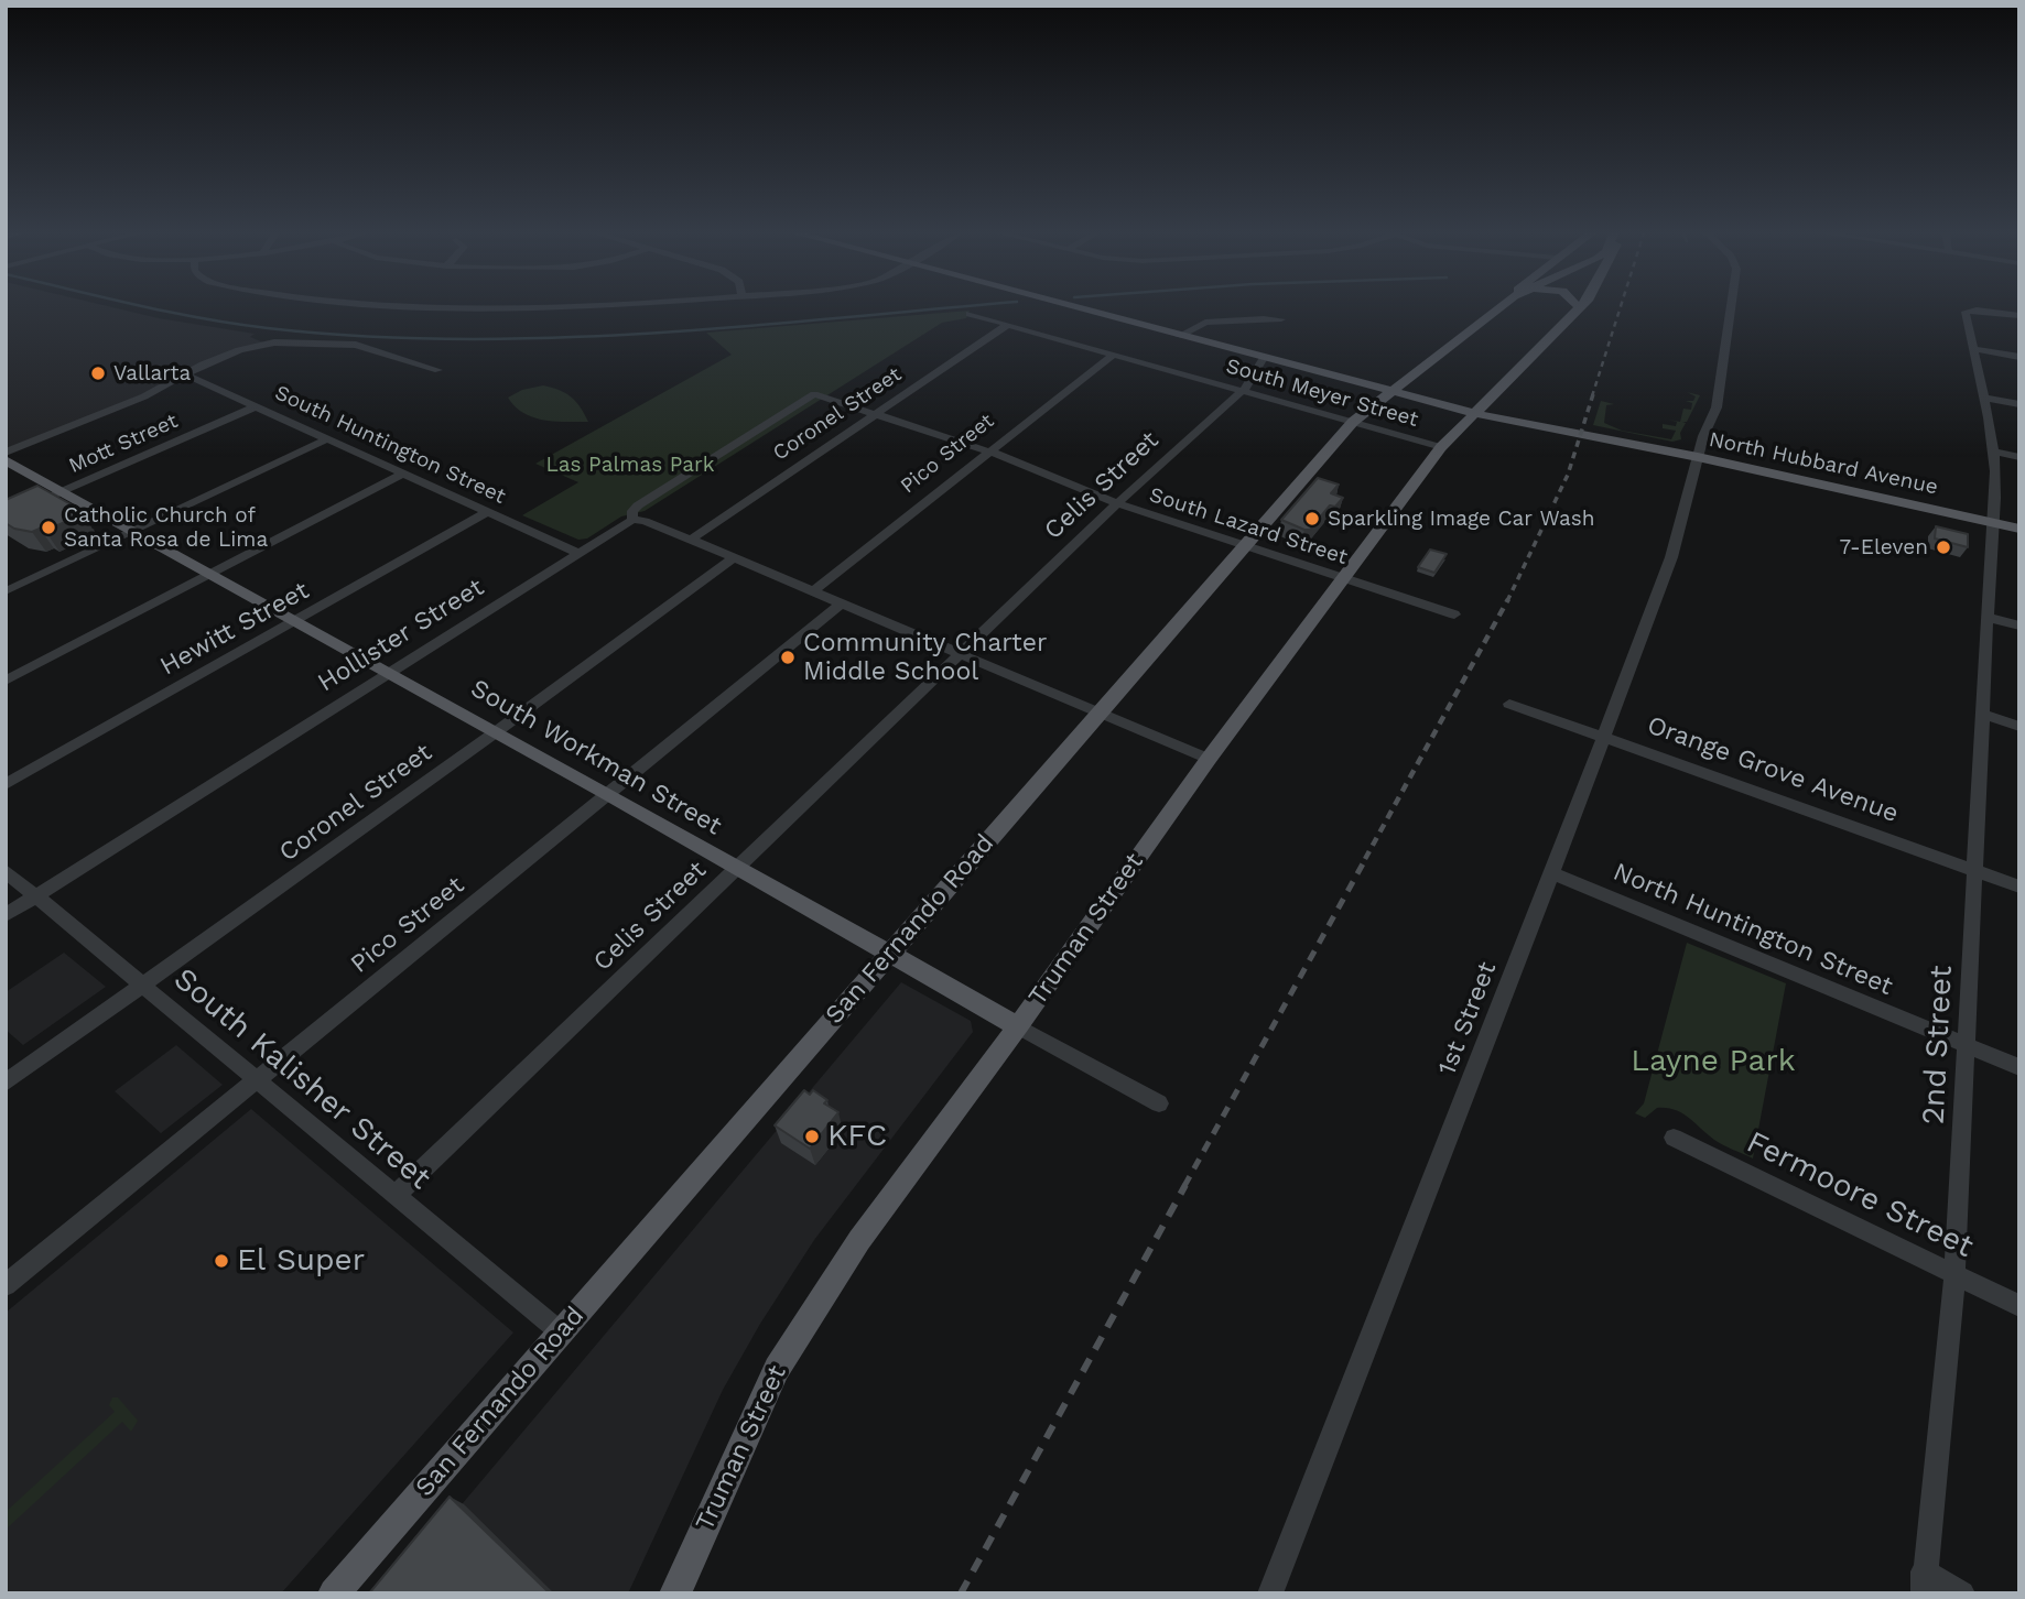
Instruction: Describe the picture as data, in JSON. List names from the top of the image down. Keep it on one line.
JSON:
{"streets":{"main road":["North Hubbard Avenue","South Workman Street","San Fernando Road","Truman Street"],"street":["South Meyer Street","Coronel Street","Mott Street","South Huntington Street","Pico Street","Celis Street","South Lazard Street","Hewitt Street","Hollister Street","Orange Grove Avenue","North Huntington Street","1st Street","2nd Street","South Kalisher Street","Fermoore Street"]},"crossings":[["South Meyer Street","Coronel Street"],["South Meyer Street","Pico Street"],["South Meyer Street","Celis Street"],["South Meyer Street","San Fernando Road"],["South Meyer Street","Truman Street"],["Coronel Street","South Lazard Street"],["Coronel Street","South Workman Street"],["Coronel Street","South Kalisher Street"],["Mott Street","South Huntington Street"],["Mott Street","South Workman Street"],["South Huntington Street","Hewitt Street"],["South Huntington Street","Hollister Street"],["Pico Street","South Lazard Street"],["Pico Street","South Workman Street"],["Pico Street","South Kalisher Street"],["North Hubbard Avenue","Celis Street"],["North Hubbard Avenue","San Fernando Road"],["North Hubbard Avenue","Truman Street"],["North Hubbard Avenue","1st Street"],["North Hubbard Avenue","2nd Street"],["Celis Street","South Lazard Street"],["Celis Street","South Workman Street"],["Celis Street","South Kalisher Street"],["South Lazard Street","Hollister Street"],["South Lazard Street","San Fernando Road"],["South Lazard Street","Truman Street"],["Hewitt Street","South Workman Street"],["Hollister Street","South Workman Street"],["Hollister Street","South Kalisher Street"],["South Workman Street","San Fernando Road"],["South Workman Street","Truman Street"],["Orange Grove Avenue","1st Street"],["Orange Grove Avenue","2nd Street"],["San Fernando Road","South Kalisher Street"],["North Huntington Street","1st Street"],["North Huntington Street","2nd Street"],["2nd Street","Fermoore Street"]],"parks":["Las Palmas Park","Layne Park"],"places":["Vallarta","Sparkling Image Car Wash","Catholic Church of Santa Rosa de Lima","7-Eleven","Community Charter Middle School","KFC","El Super"]}
